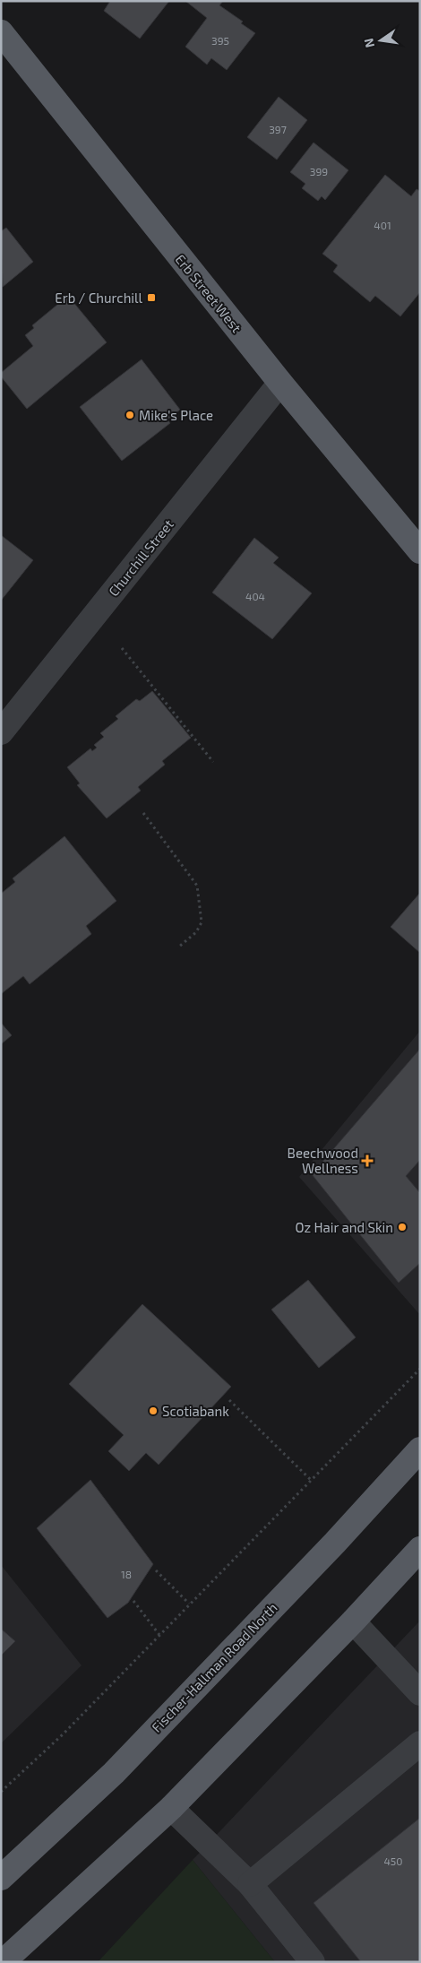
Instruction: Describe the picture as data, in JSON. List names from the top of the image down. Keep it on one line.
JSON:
{"streets":{"main road":["Erb Street West","Fischer-Hallman Road North"],"street":["Churchill Street"]},"crossings":[["Erb Street West","Churchill Street"]],"places":{"transit":["Erb / Churchill"],"other":["Mike's Place","Oz Hair and Skin","Scotiabank"],"health":["Beechwood Wellness"]},"house_numbers":["395","397","399","401","404","18","450"],"north":"left"}
